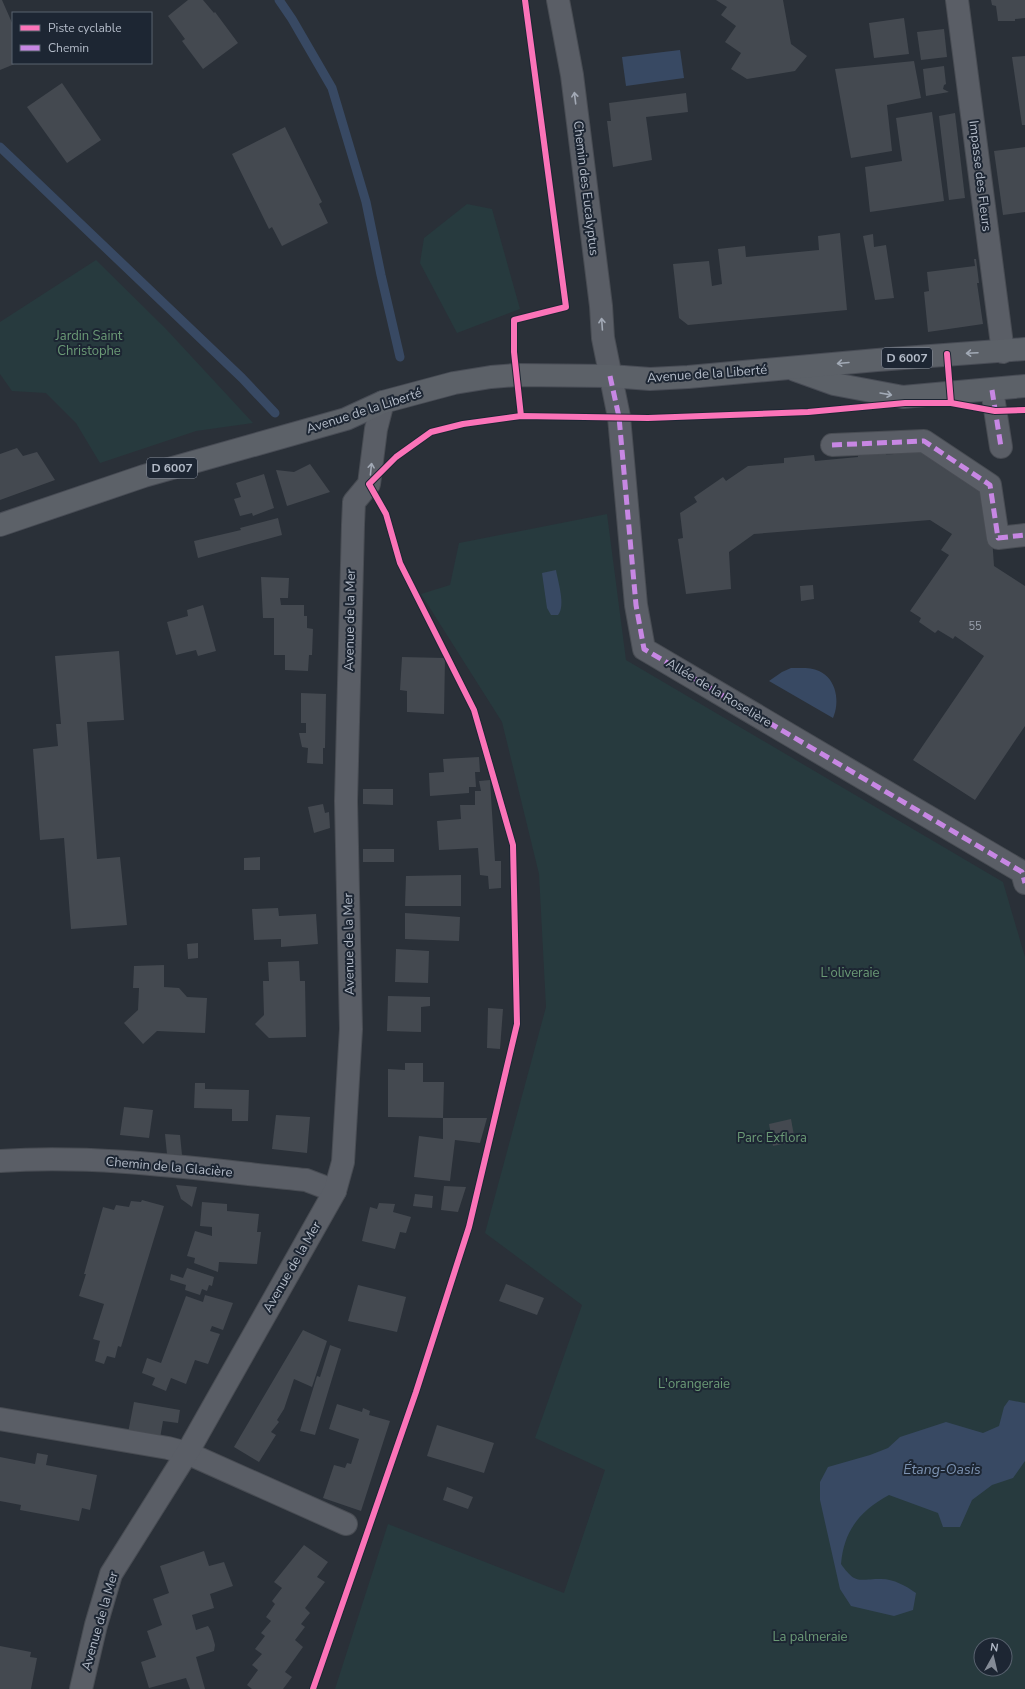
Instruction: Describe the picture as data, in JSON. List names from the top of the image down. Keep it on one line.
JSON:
{"streets":{"main road":["D 6007","Avenue de la Liberté"],"street":["Impasse des Fleurs","Chemin des Eucalyptus","Avenue de la Mer","Allée de la Roselière","Chemin de la Glacière"]},"crossings":[["Impasse des Fleurs","D 6007"],["Chemin des Eucalyptus","Avenue de la Liberté"],["Chemin des Eucalyptus","Allée de la Roselière"],["D 6007","Avenue de la Liberté"],["Avenue de la Liberté","Avenue de la Mer"],["Avenue de la Liberté","Allée de la Roselière"],["Avenue de la Mer","Chemin de la Glacière"]],"one_way":["Chemin des Eucalyptus","Avenue de la Mer"],"water":["Étang-Oasis"],"parks":["Jardin Saint Christophe","L'oliveraie","Parc Exflora","L'orangeraie","La palmeraie"],"house_numbers":["55"],"legend":["Piste cyclable","Chemin"],"north":"top"}
